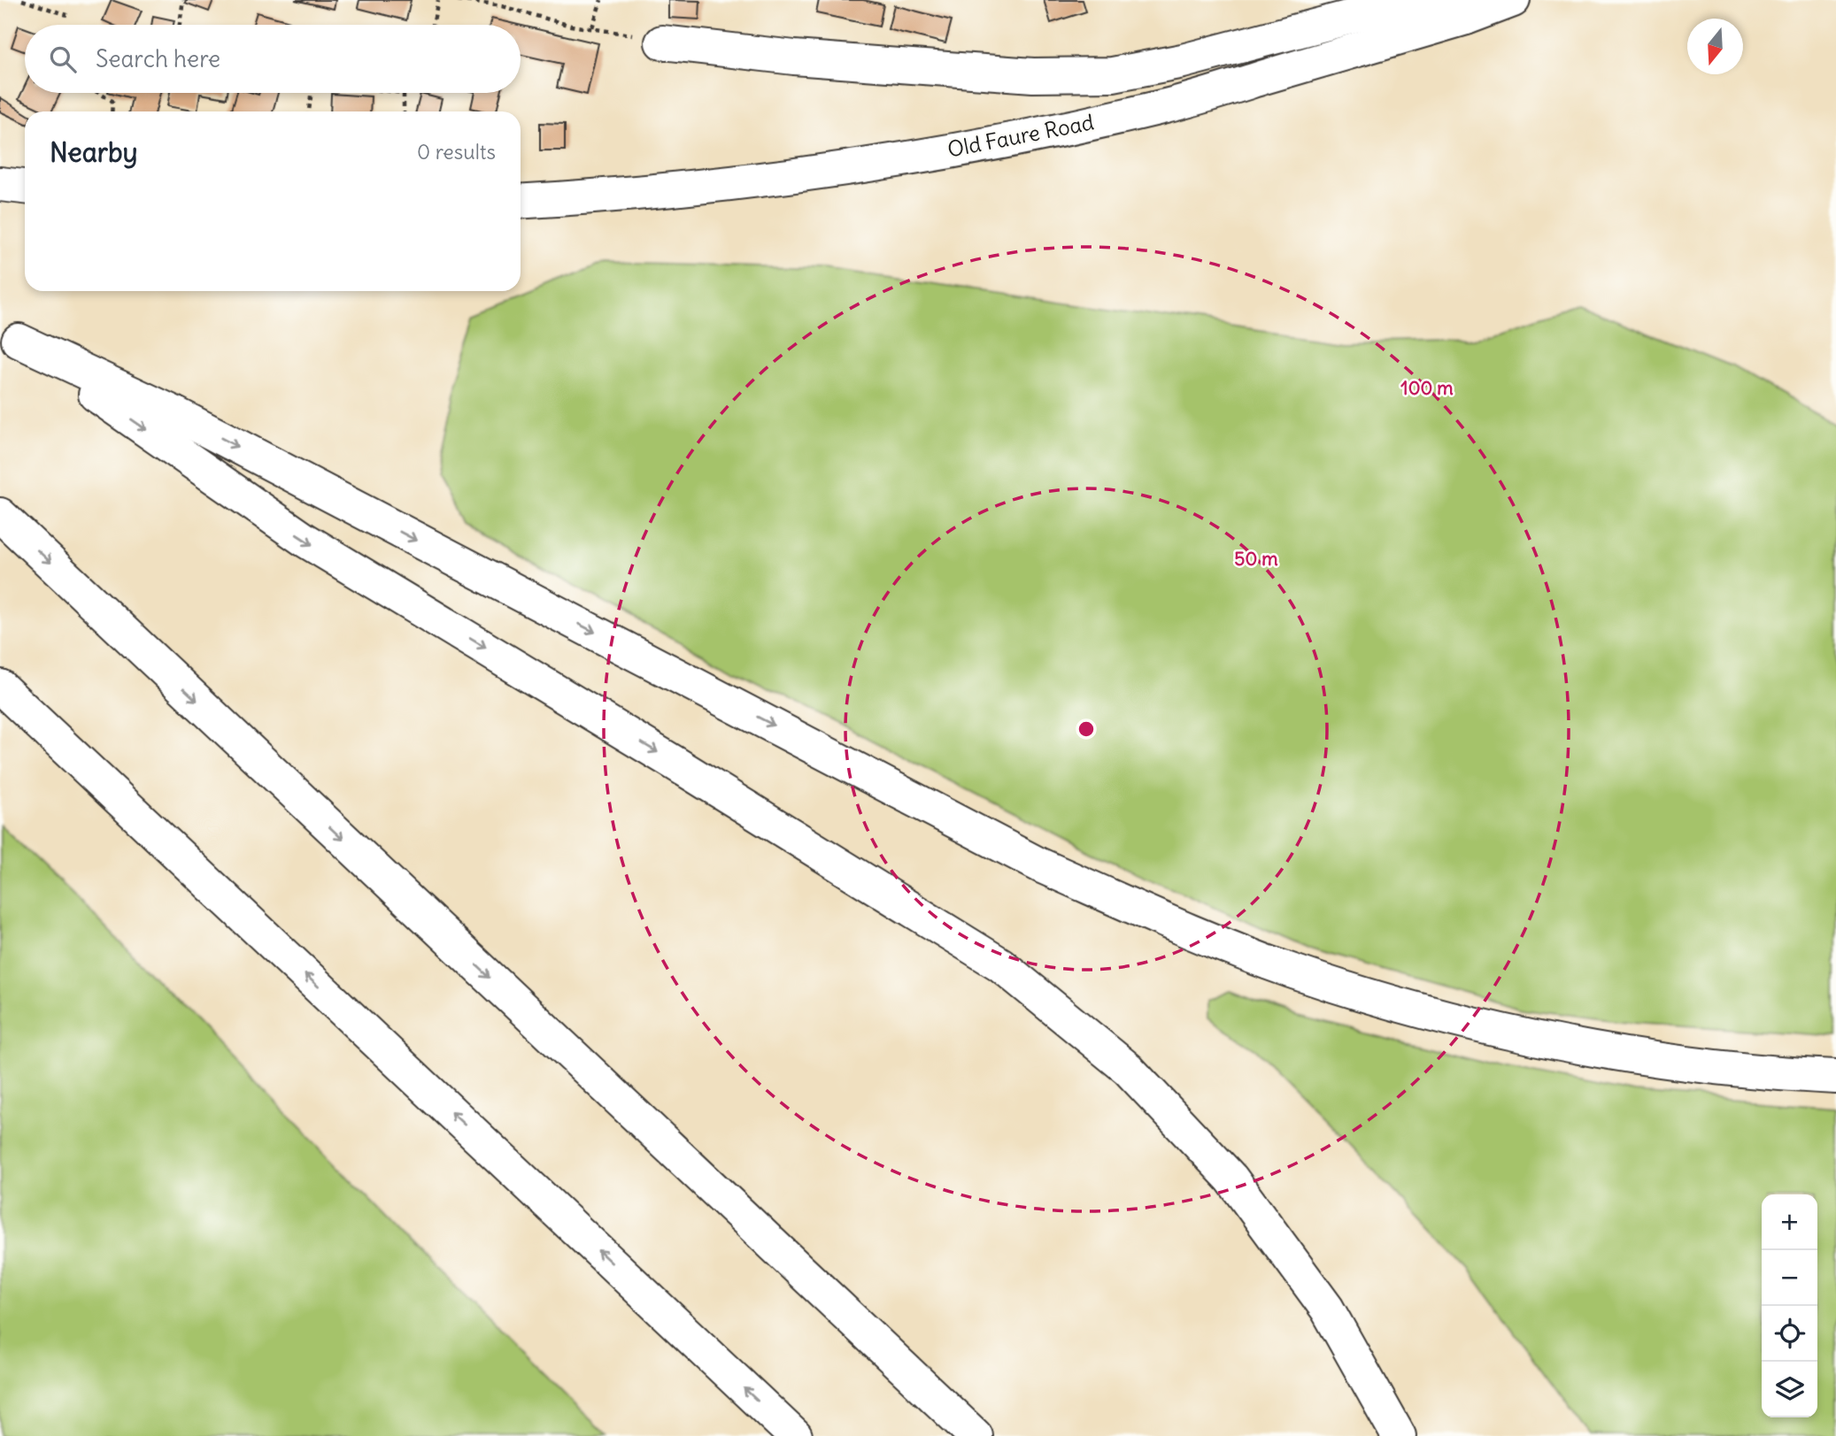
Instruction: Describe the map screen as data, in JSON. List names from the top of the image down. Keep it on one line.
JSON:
{"streets":{"main road":["Old Faure Road"]},"north":"bottom","page":{"search":"Search here","heading":["Nearby","0 results"],"map_buttons":["+","−"]},"rings":["100 m","50 m"]}
